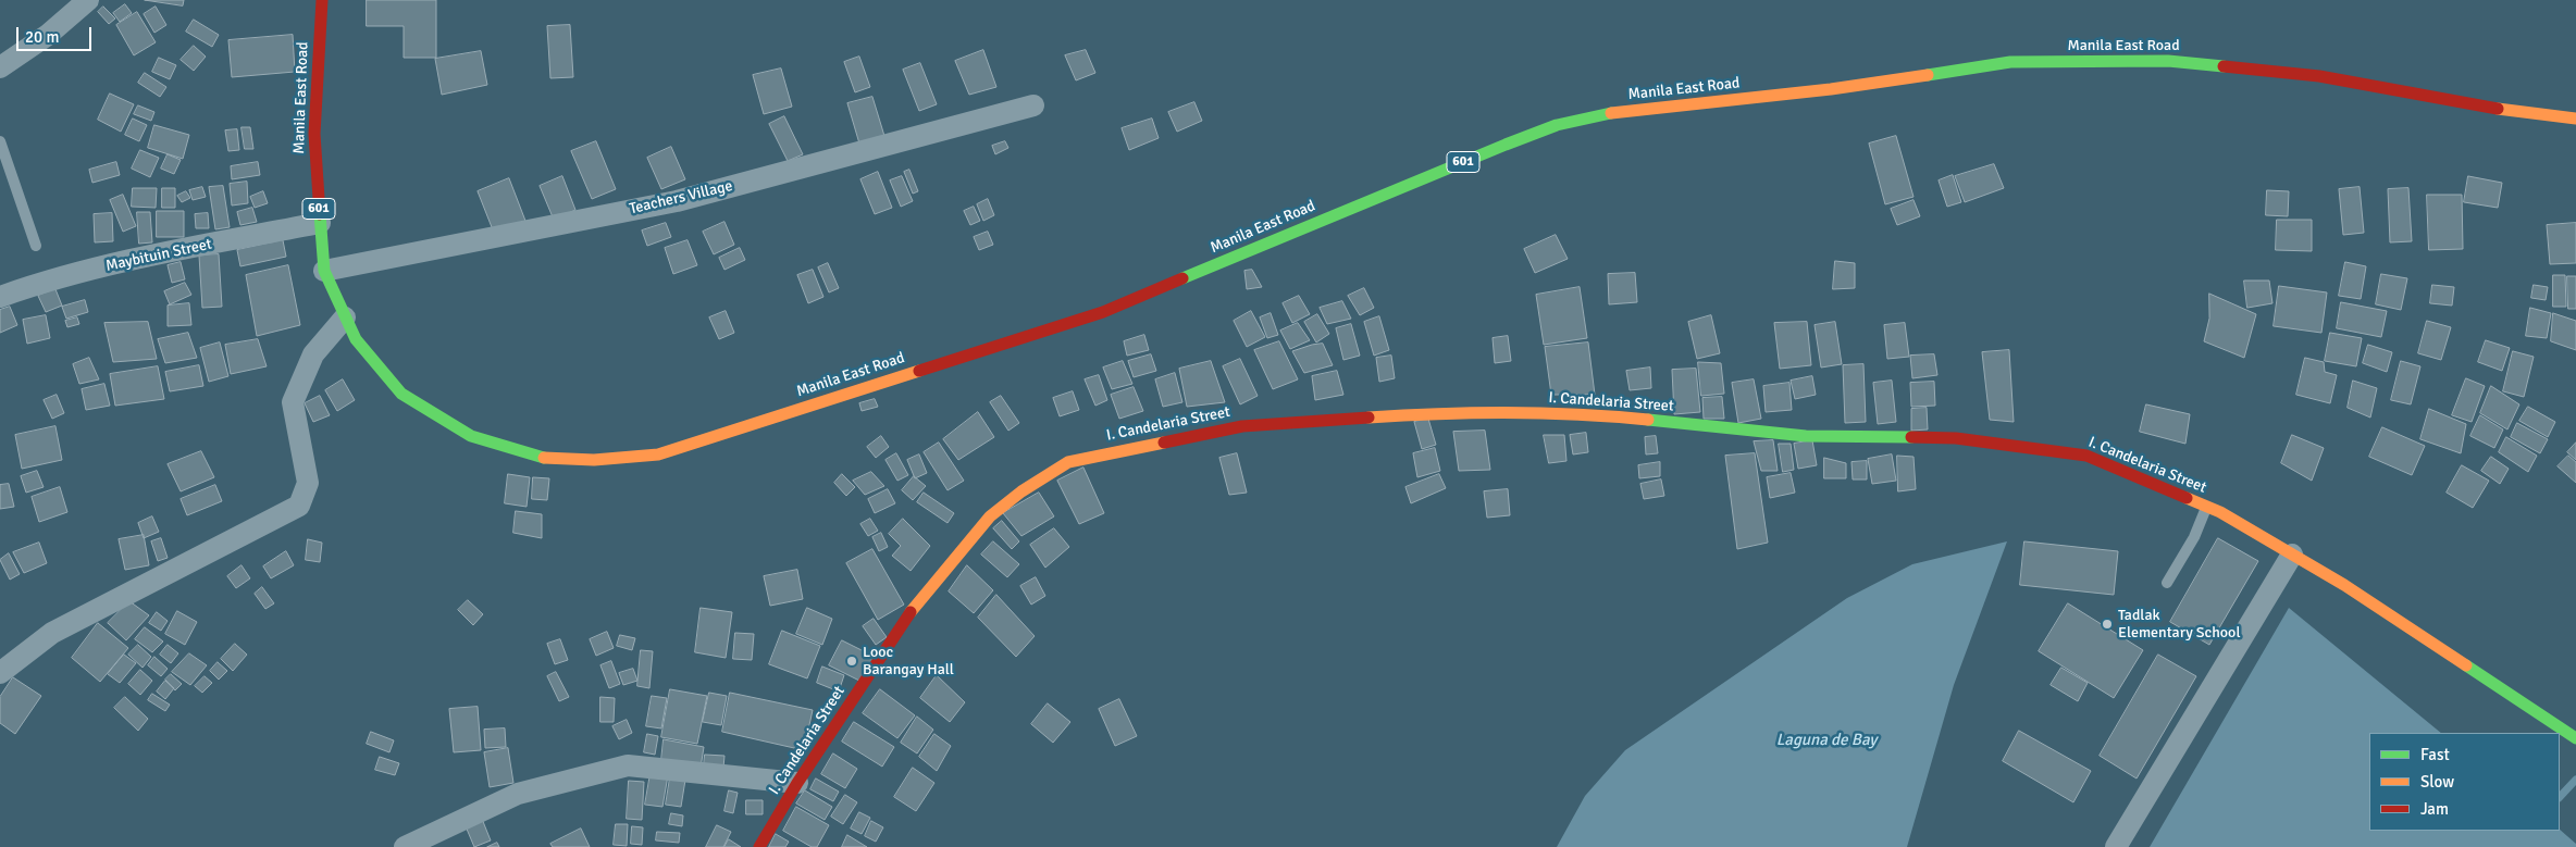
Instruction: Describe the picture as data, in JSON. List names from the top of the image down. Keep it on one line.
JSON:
{"streets":{"main road":["Manila East Road","601","I. Candelaria Street"],"street":["Teachers Village","Maybituin Street"]},"crossings":[["Manila East Road","Teachers Village"],["Manila East Road","Maybituin Street"]],"water":["Laguna de Bay"],"places":["Tadlak Elementary School","Looc Barangay Hall"],"legend":["Fast","Slow","Jam"],"scale_bar":"20 m"}
